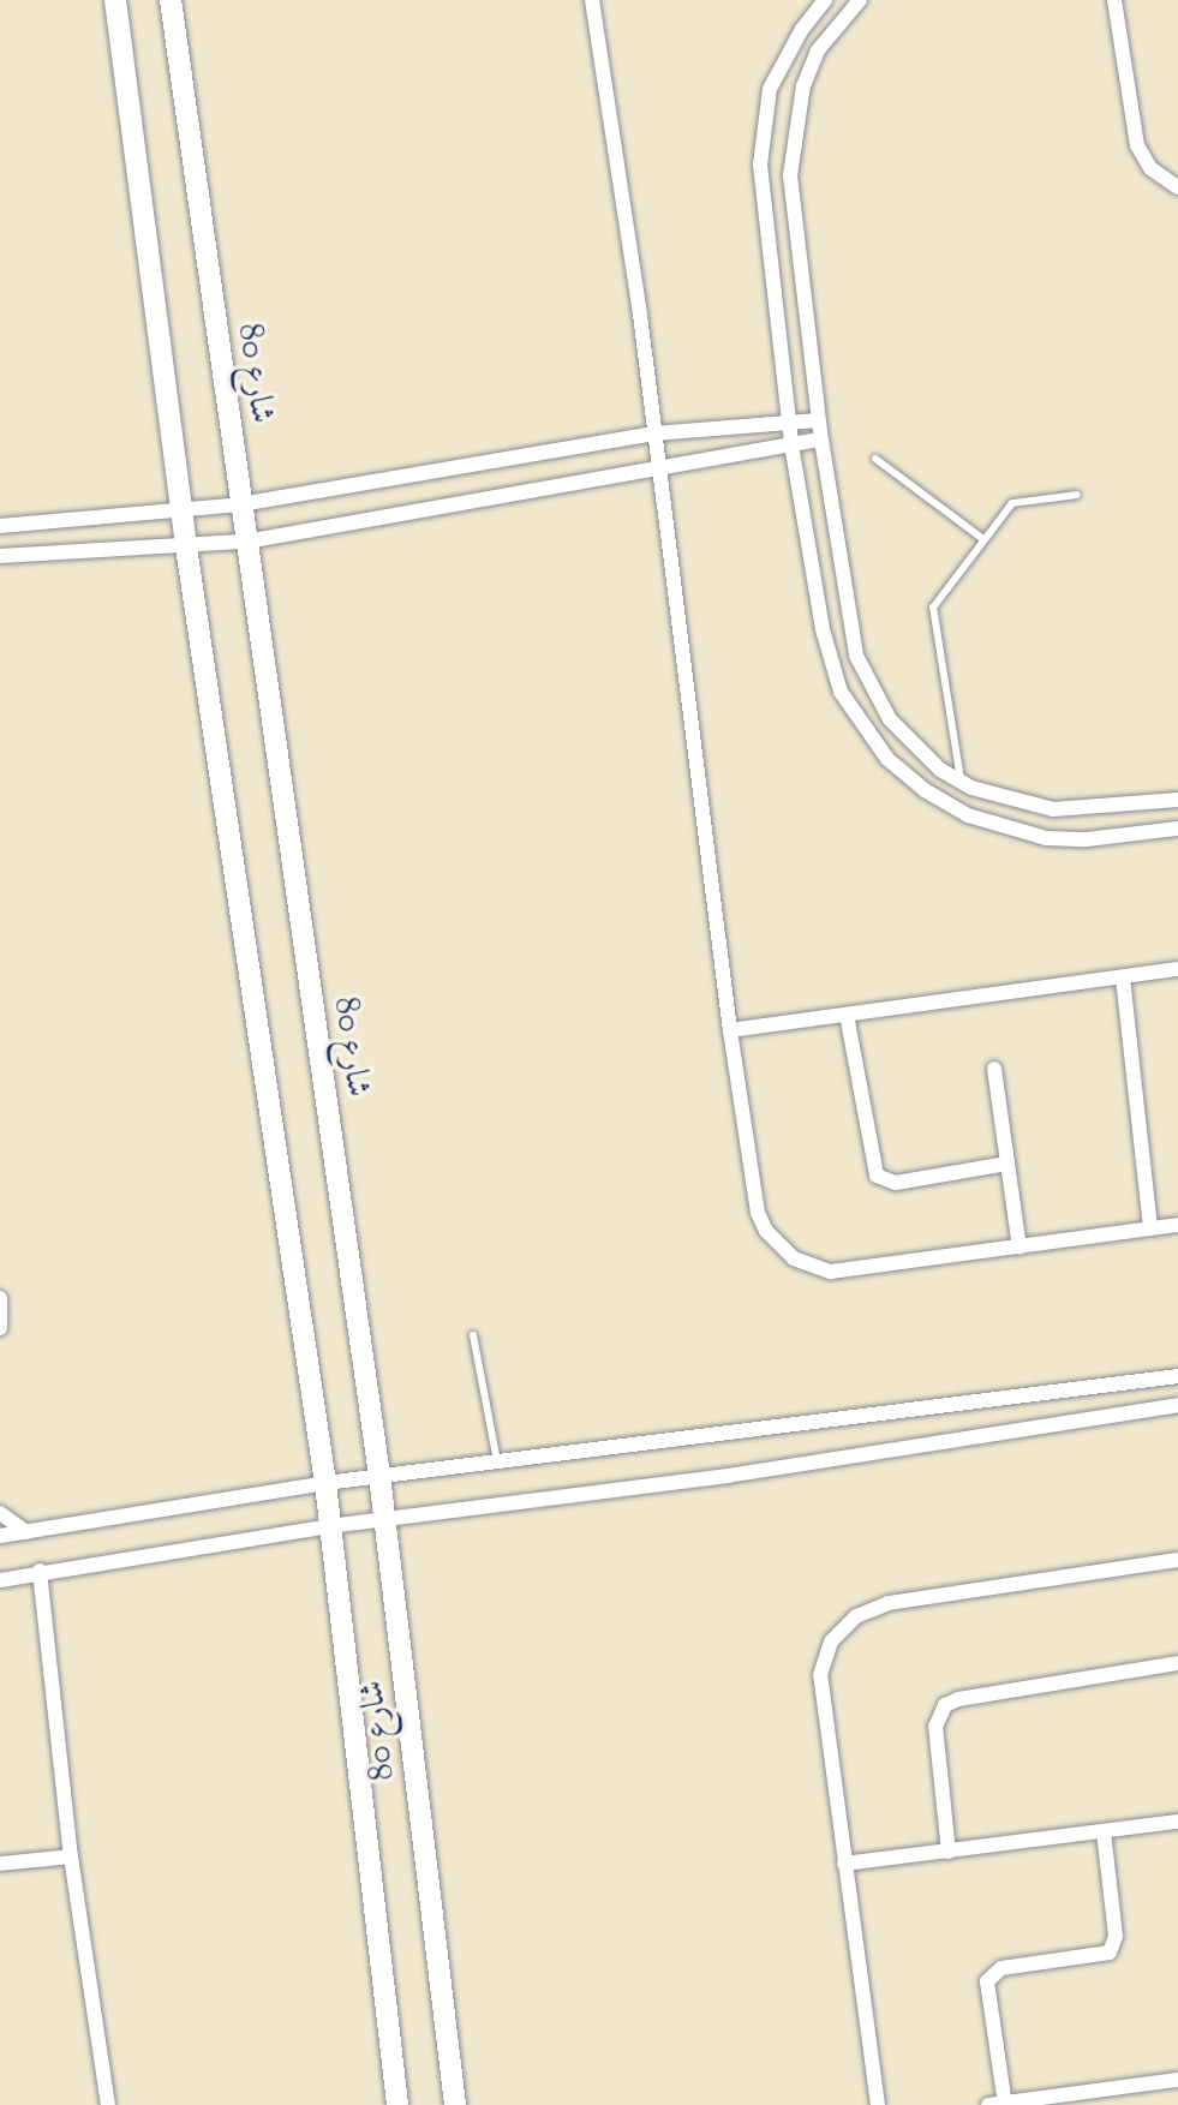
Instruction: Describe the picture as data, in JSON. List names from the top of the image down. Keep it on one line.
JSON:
{"streets":{"street":["شارع 80"]}}
